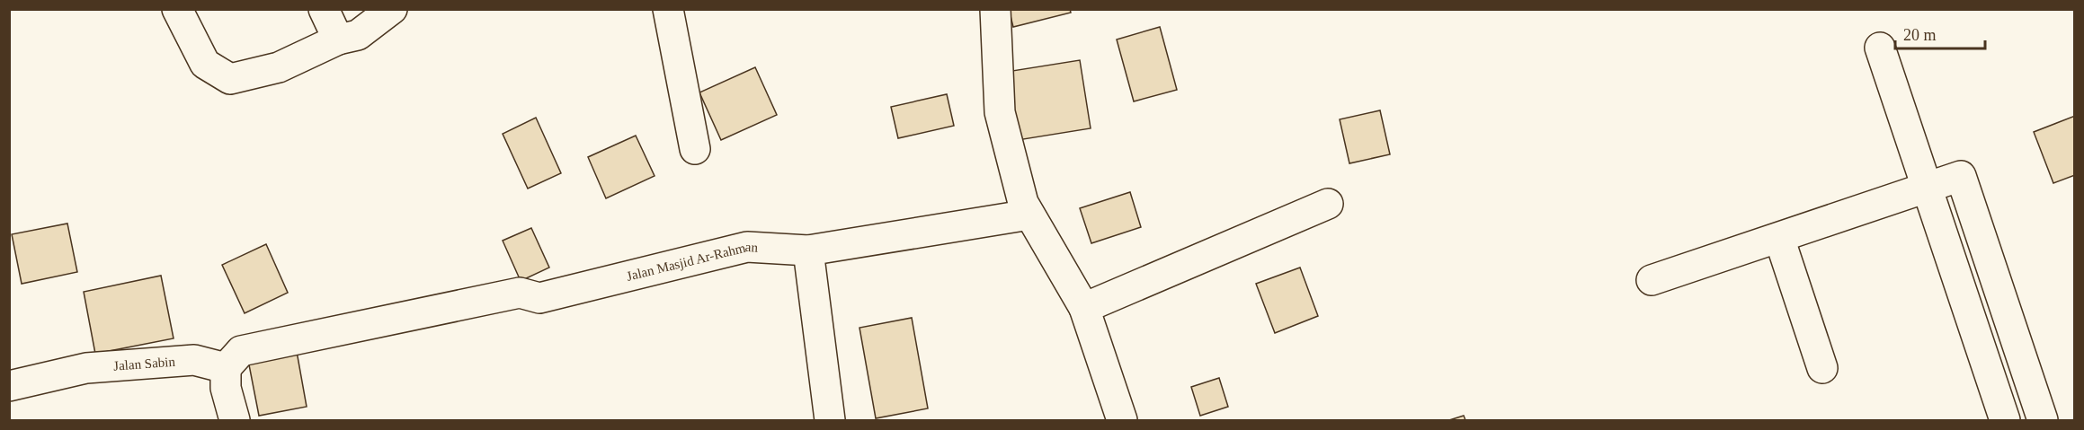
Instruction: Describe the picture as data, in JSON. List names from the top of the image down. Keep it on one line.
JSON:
{"streets":{"street":["Jalan Masjid Ar-Rahman","Jalan Sabin"]},"crossings":[["Jalan Masjid Ar-Rahman","Jalan Sabin"]],"scale_bar":"20 m"}
